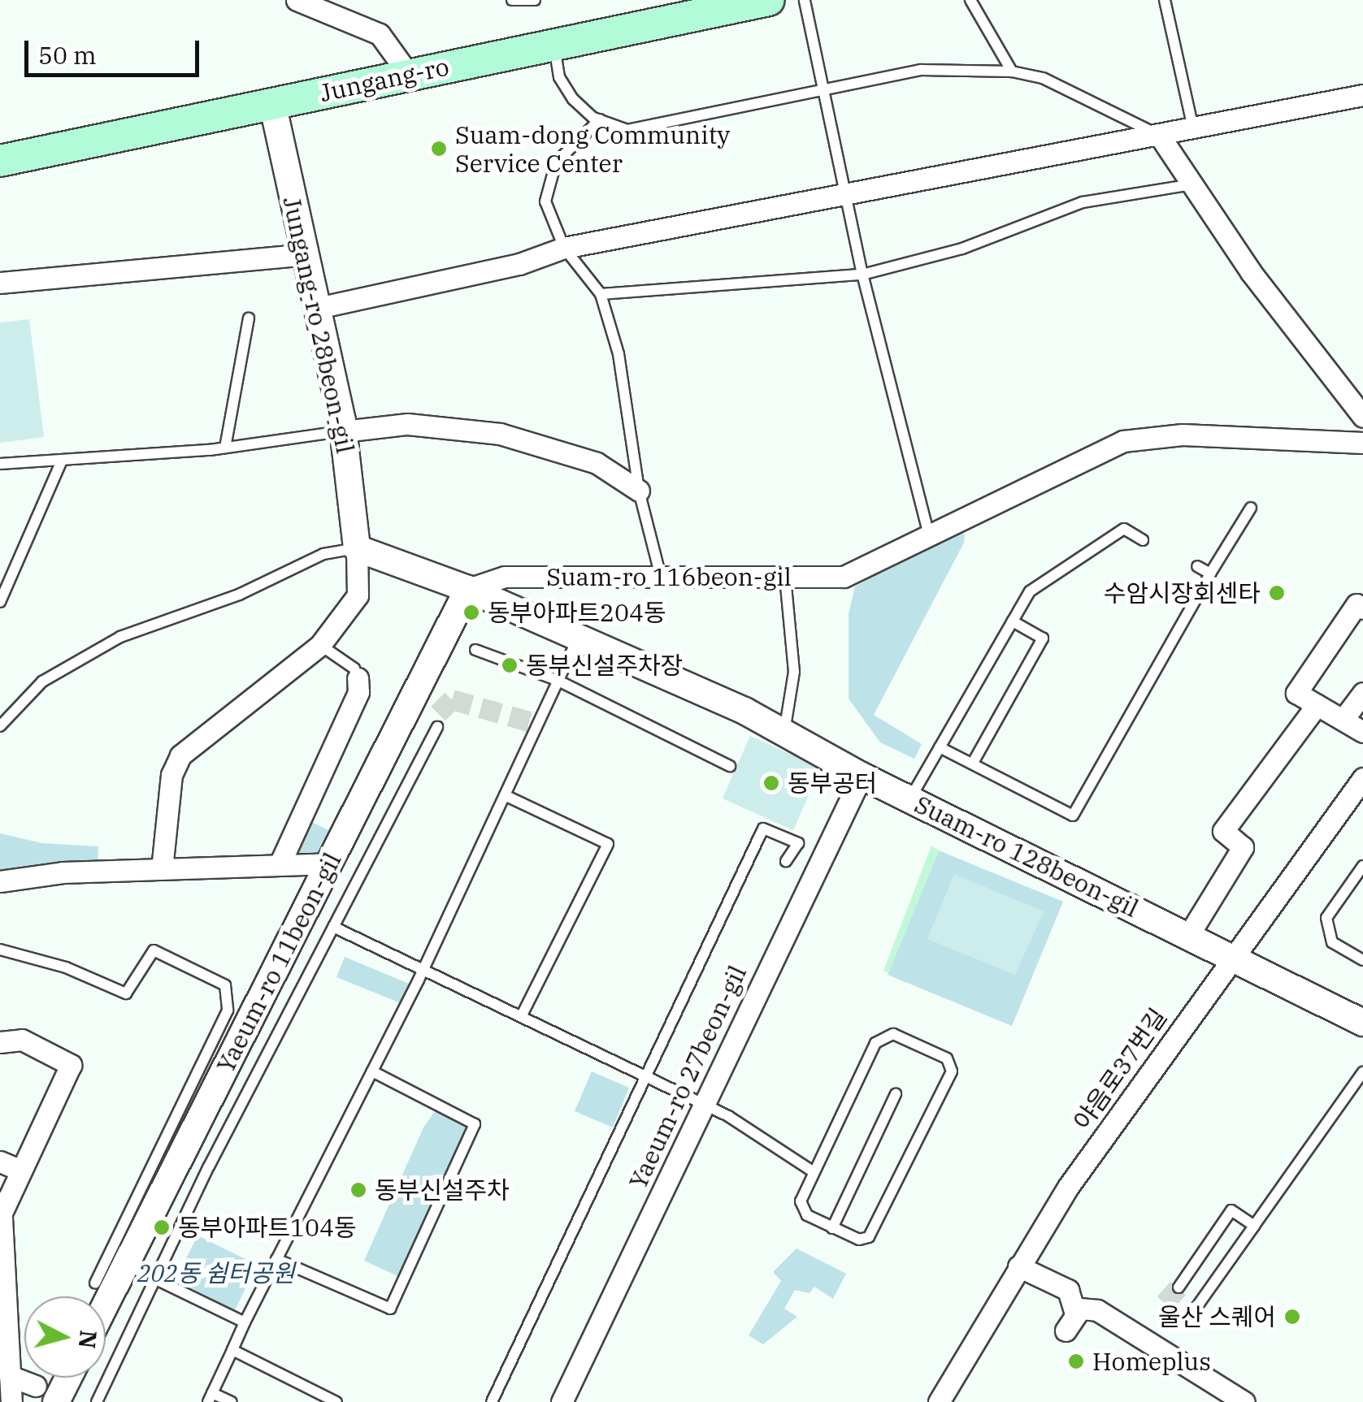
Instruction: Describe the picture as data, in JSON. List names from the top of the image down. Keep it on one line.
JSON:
{"streets":{"main road":["Jungang-ro"],"street":["Jungang-ro 28beon-gil","Suam-ro 116beon-gil","Suam-ro 128beon-gil","Yaeum-ro 11beon-gil","야음로37번길","Yaeum-ro 27beon-gil"]},"crossings":[["Jungang-ro","Jungang-ro 28beon-gil"],["Suam-ro 116beon-gil","Suam-ro 128beon-gil"],["Suam-ro 116beon-gil","Yaeum-ro 11beon-gil"],["Suam-ro 128beon-gil","Yaeum-ro 11beon-gil"],["Suam-ro 128beon-gil","야음로37번길"],["Suam-ro 128beon-gil","Yaeum-ro 27beon-gil"]],"parks":["202동 쉼터공원"],"places":["Suam-dong Community Service Center","수암시장회센타","동부아파트204동","동부신설주차장","동부공터","동부신설주차","동부아파트104동","울산 스퀘어","Homeplus"],"scale_bar":"50 m","north":"right"}
